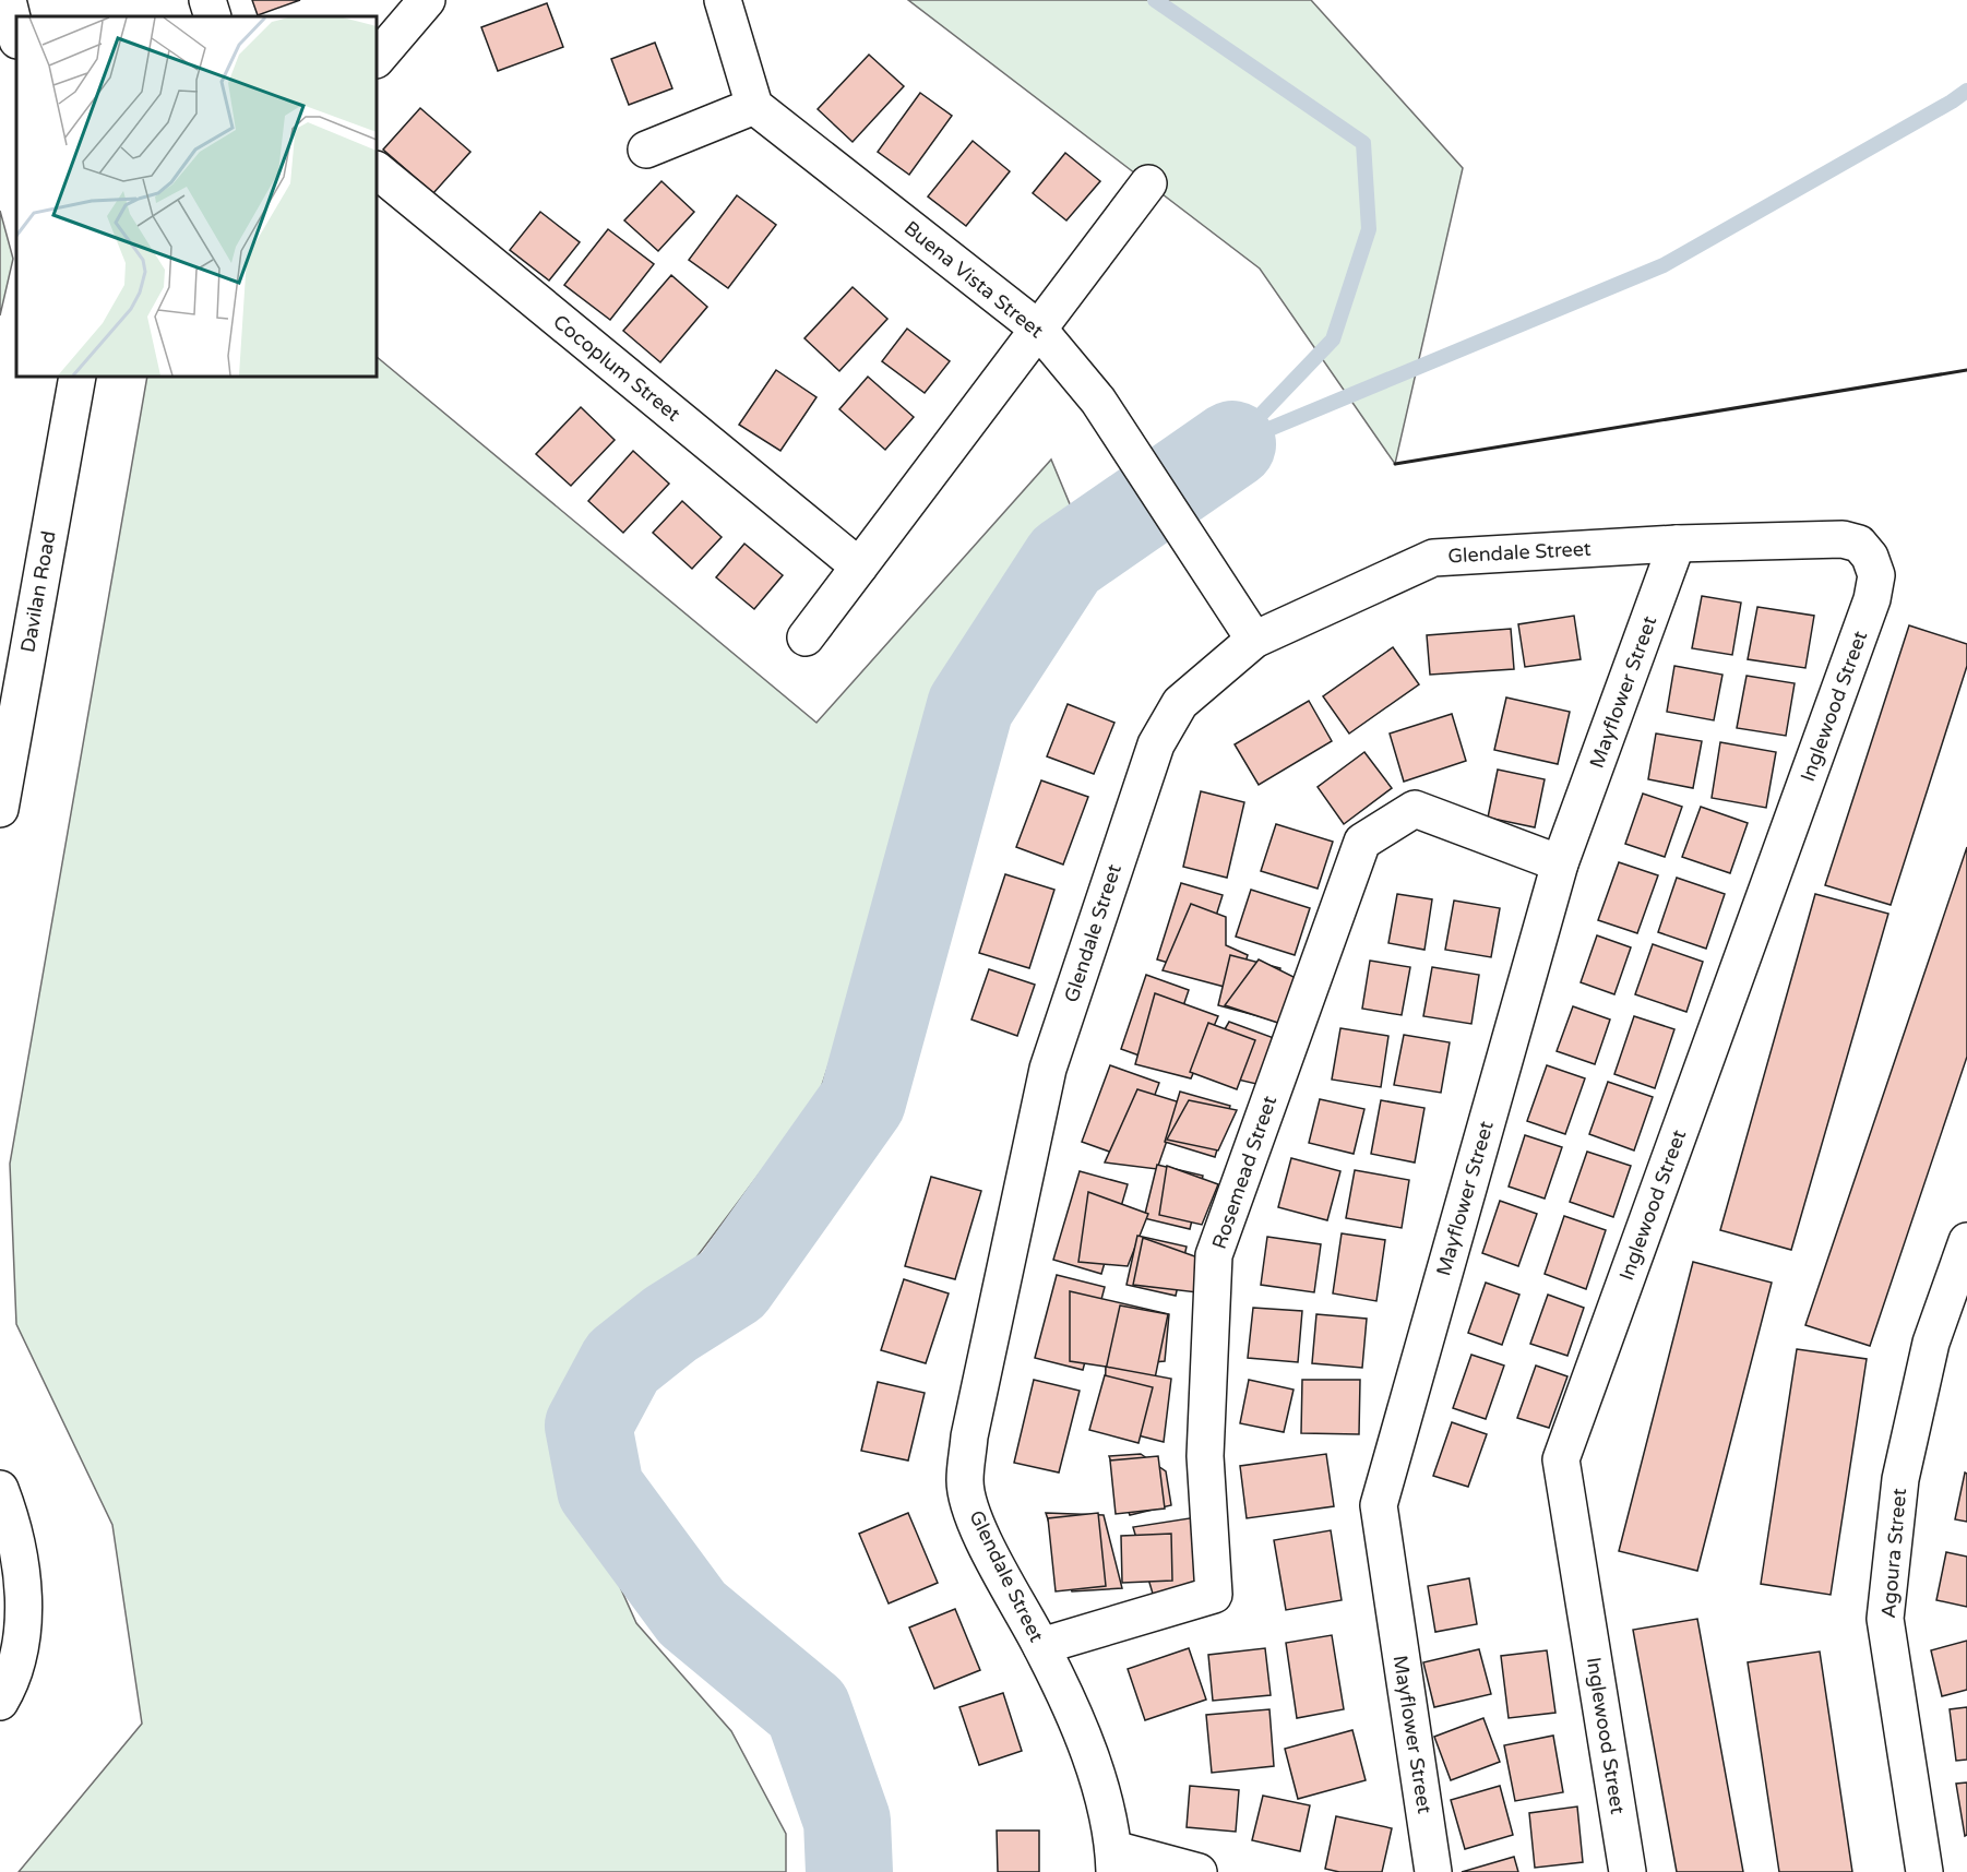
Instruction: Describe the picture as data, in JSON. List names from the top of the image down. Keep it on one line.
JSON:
{"streets":{"street":["Buena Vista Street","Cocoplum Street","Glendale Street","Davilan Road","Mayflower Street","Inglewood Street","Rosemead Street","Agoura Street"]},"crossings":[["Buena Vista Street","Glendale Street"],["Glendale Street","Mayflower Street"],["Glendale Street","Inglewood Street"],["Glendale Street","Rosemead Street"],["Mayflower Street","Rosemead Street"]]}
